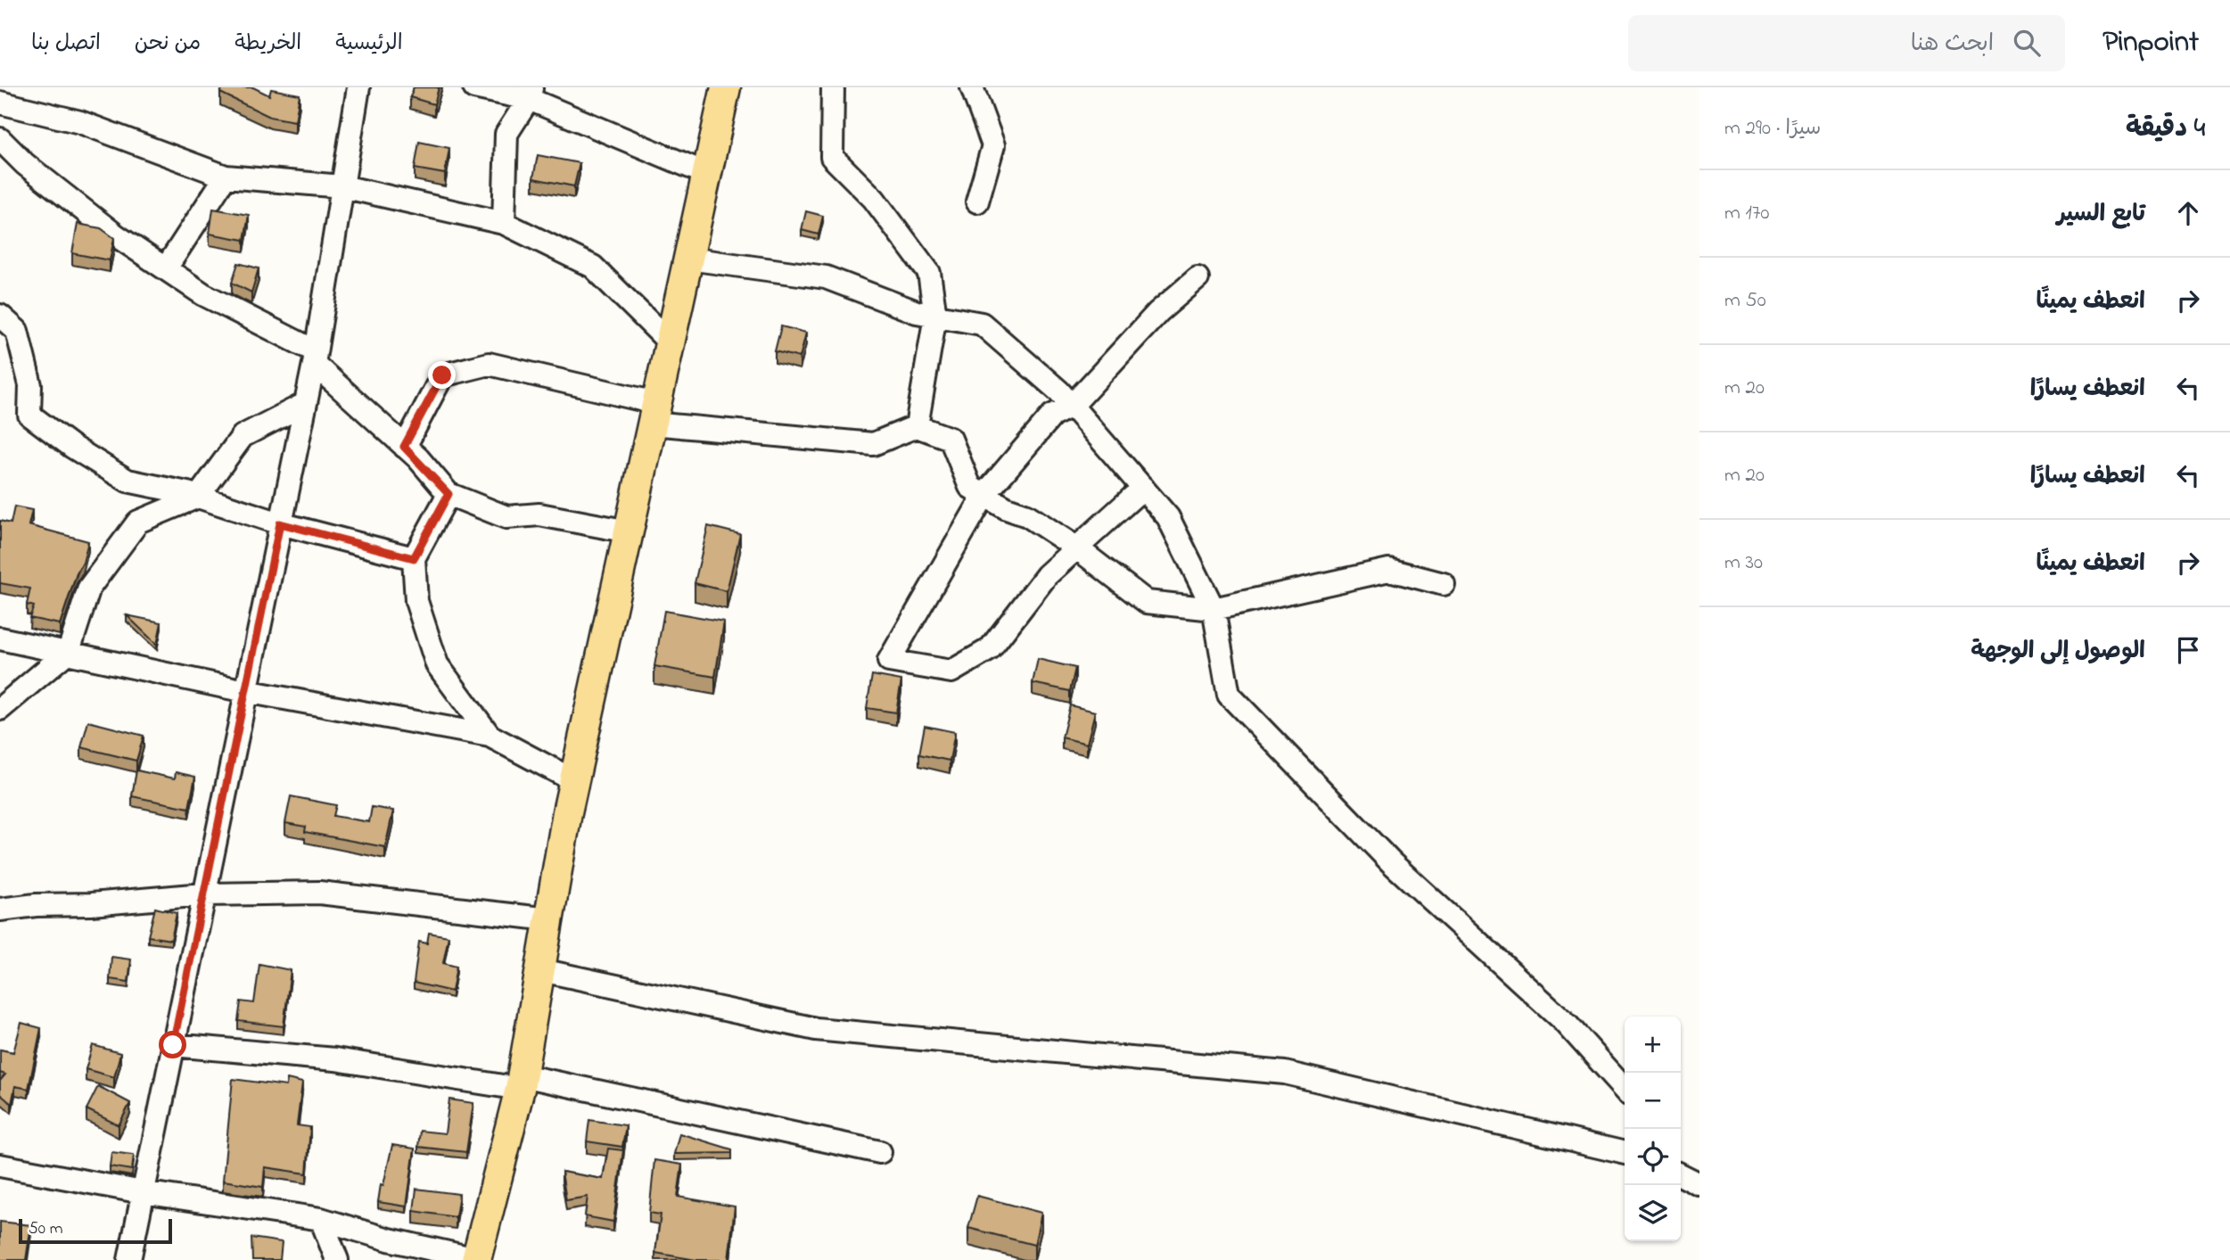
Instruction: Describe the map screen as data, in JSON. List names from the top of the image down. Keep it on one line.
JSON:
{"scale_bar":"50 m","page":{"header":"Pinpoint","search":"ابحث هنا","nav":["الرئيسية","الخريطة","من نحن","اتصل بنا"],"heading":["4 دقيقة","سيرًا · 290 m"],"list":[["تابع السير","170 m"],["انعطف يمينًا","50 m"],["انعطف يسارًا","20 m"],["انعطف يسارًا","20 m"],["انعطف يمينًا","30 m"],"الوصول إلى الوجهة"],"map_buttons":["+","−"],"scale":"50 m"}}
